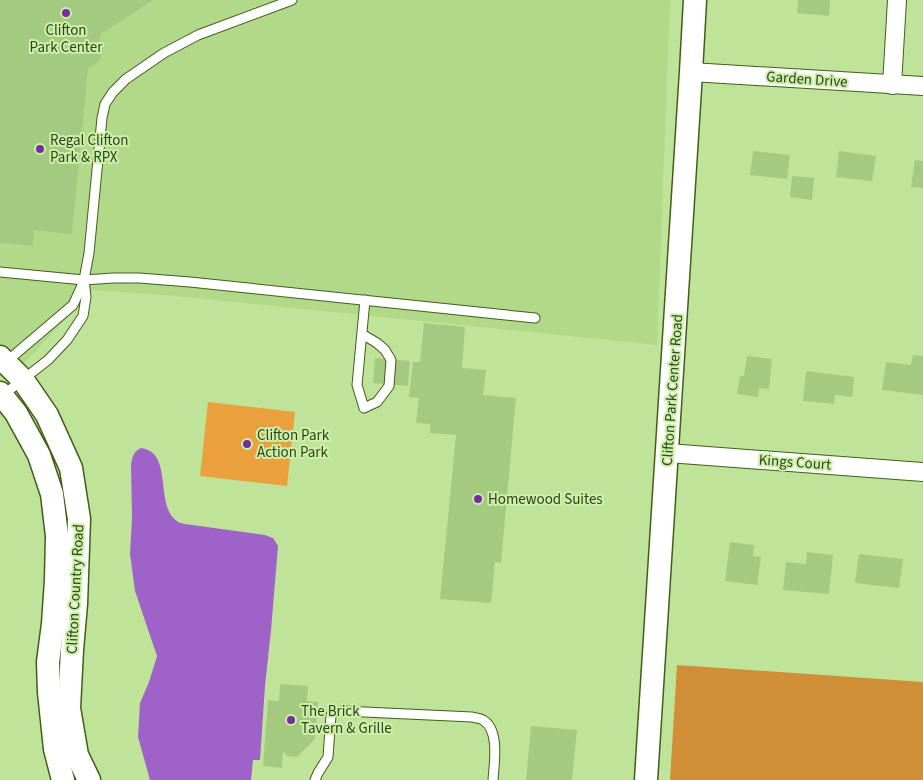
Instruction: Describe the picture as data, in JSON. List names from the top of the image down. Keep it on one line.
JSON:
{"streets":{"street":["Garden Drive","Clifton Park Center Road","Kings Court","Clifton Country Road"]},"crossings":[["Garden Drive","Clifton Park Center Road"],["Clifton Park Center Road","Kings Court"]],"places":["Clifton Park Center","Regal Clifton Park & RPX","Clifton Park Action Park","Homewood Suites","The Brick Tavern & Grille"]}
